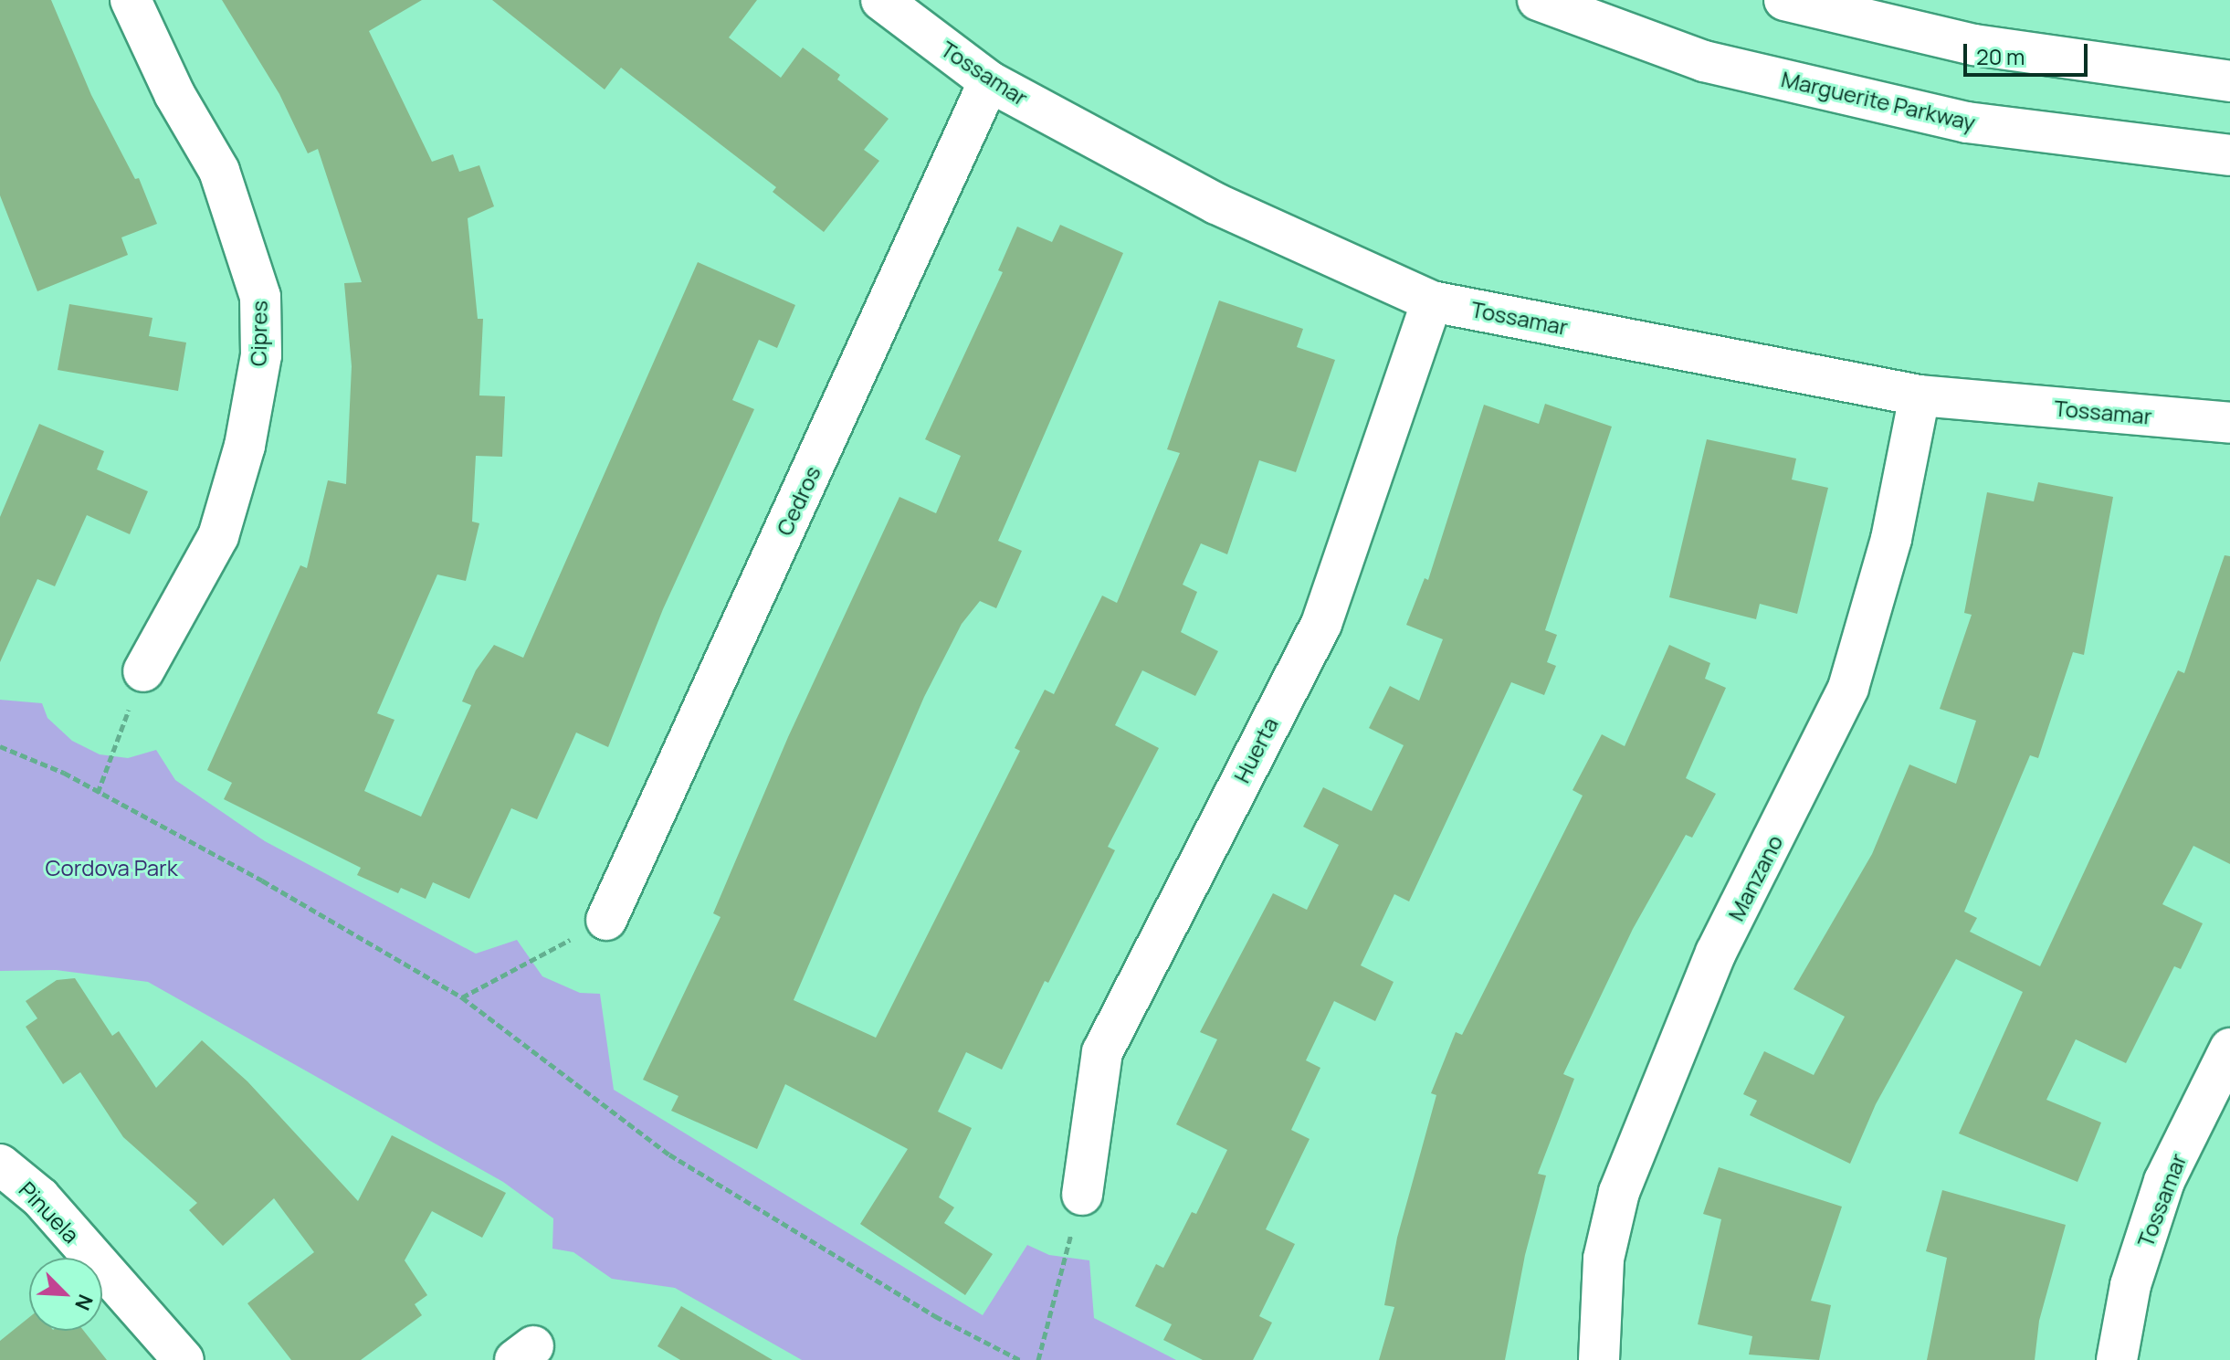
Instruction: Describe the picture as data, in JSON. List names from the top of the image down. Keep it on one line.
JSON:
{"streets":{"street":["Tossamar","Marguerite Parkway","Cipres","Cedros","Huerta","Manzano","Pinuela"]},"crossings":[["Tossamar","Cedros"],["Tossamar","Huerta"],["Tossamar","Manzano"]],"parks":["Cordova Park"],"scale_bar":"20 m","north":"bottom right"}
